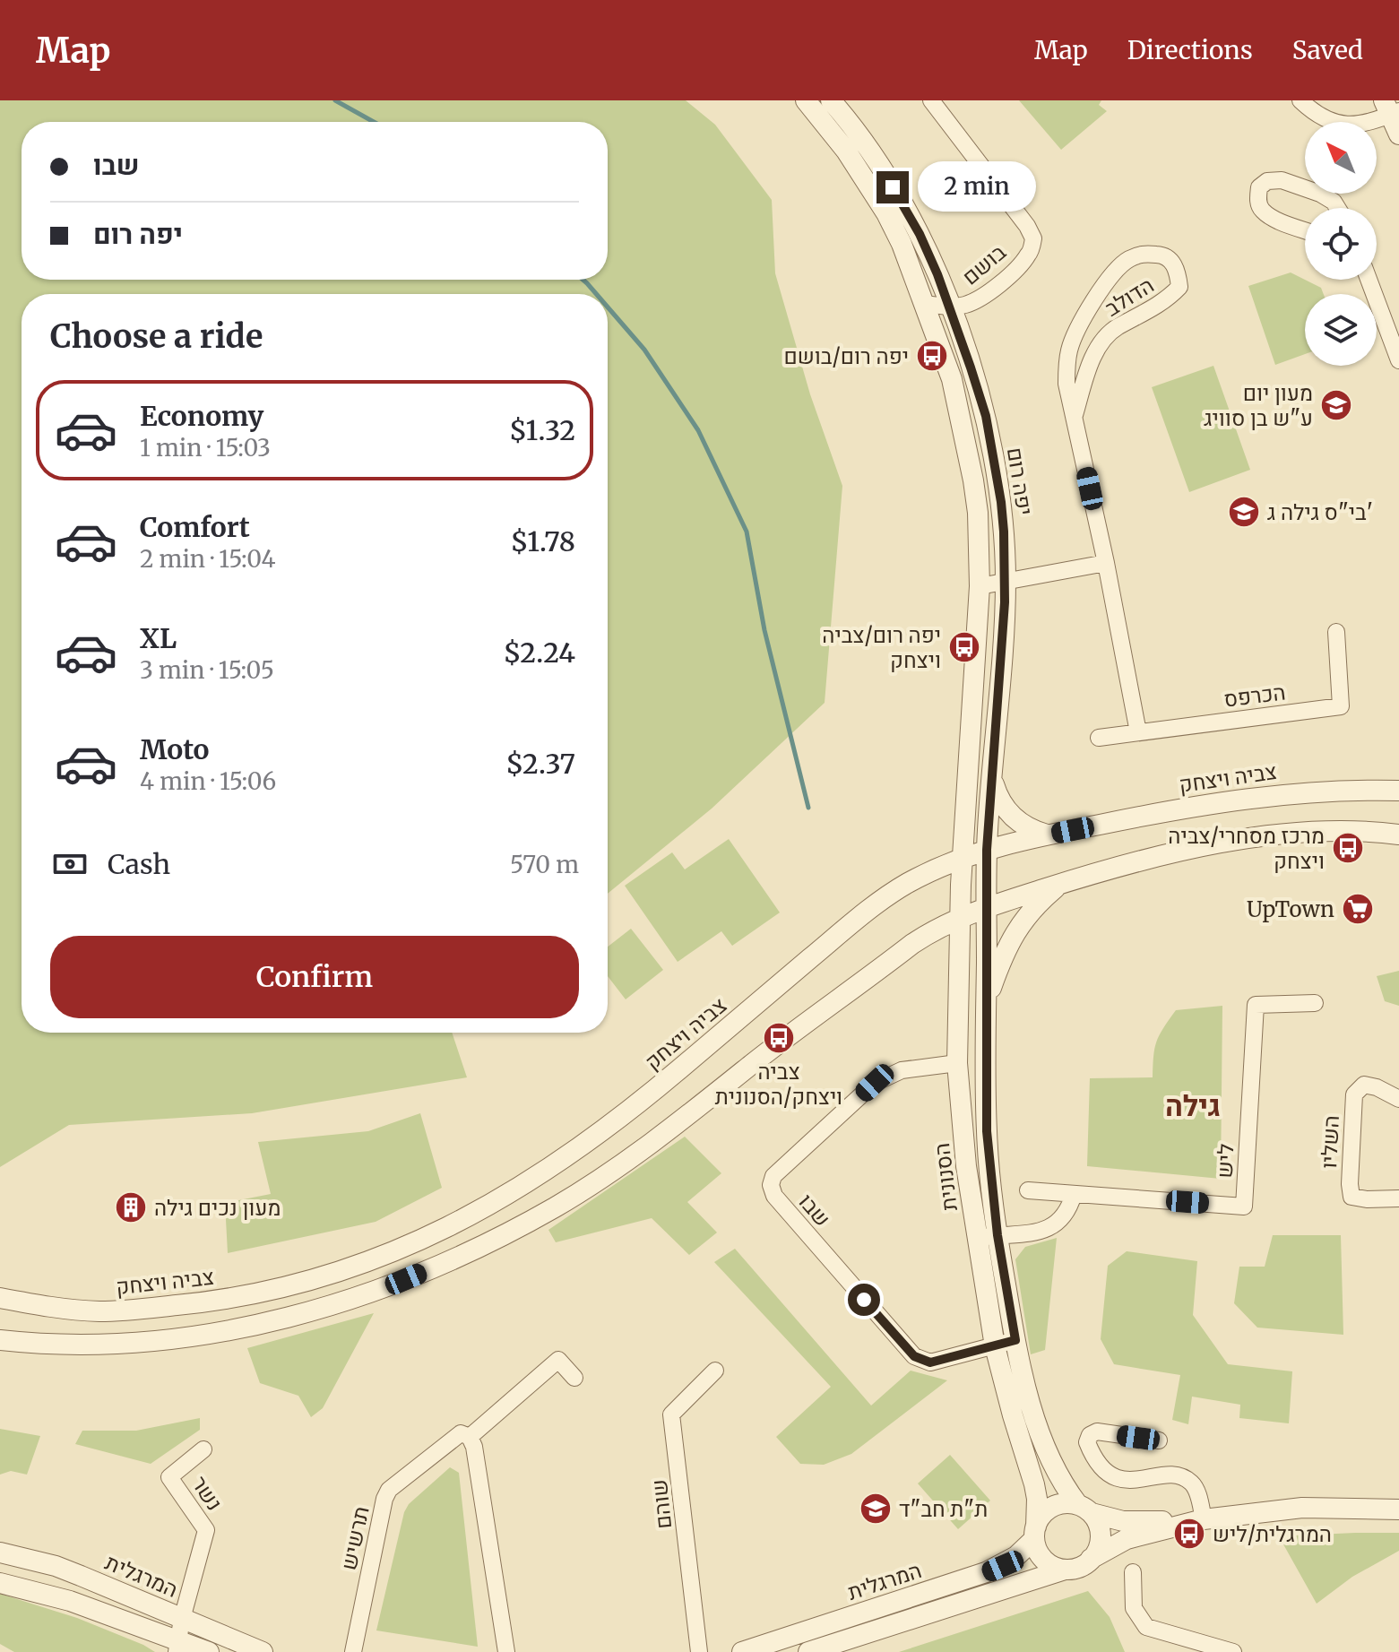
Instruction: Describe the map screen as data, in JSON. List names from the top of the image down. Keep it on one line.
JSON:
{"streets":{"street":["בושם","הדולב","יפה רום","הכרפס","צביה ויצחק","השליו","ליש","הסנונית","שבו","נשר","שוהם","תרשיש","המרגלית"]},"crossings":[["בושם","יפה רום"],["הדולב","הכרפס"],["יפה רום","צביה ויצחק"],["יפה רום","הסנונית"],["צביה ויצחק","הסנונית"],["הסנונית","שבו"],["הסנונית","המרגלית"],["נשר","המרגלית"]],"districts":["גילה"],"places":{"bus stop":["יפה רום/בושם","יפה רום/צביה ויצחק","מרכז מסחרי/צביה ויצחק","צביה ויצחק/הסנונית","המרגלית/ליש"],"school or university":["מעון יום ע\"ש בן סוויג","בי\"ס גילה ג'","ת\"ת חב\"ד"],"supermarket":["UpTown"],"building":["מעון נכים גילה"]},"north":"top left","page":{"header":"Map","nav":["Map","Directions","Saved"],"banner":["שבו","יפה רום"],"bubble":"2 min","heading":"Choose a ride","list":[{"name":"Economy","note":"1 min · 15:03","value":"$1.32"},{"name":"Comfort","note":"2 min · 15:04","value":"$1.78"},{"name":"XL","note":"3 min · 15:05","value":"$2.24"},{"name":"Moto","note":"4 min · 15:06","value":"$2.37"}],"pay":["Cash","570 m"],"buttons":"Confirm"}}
